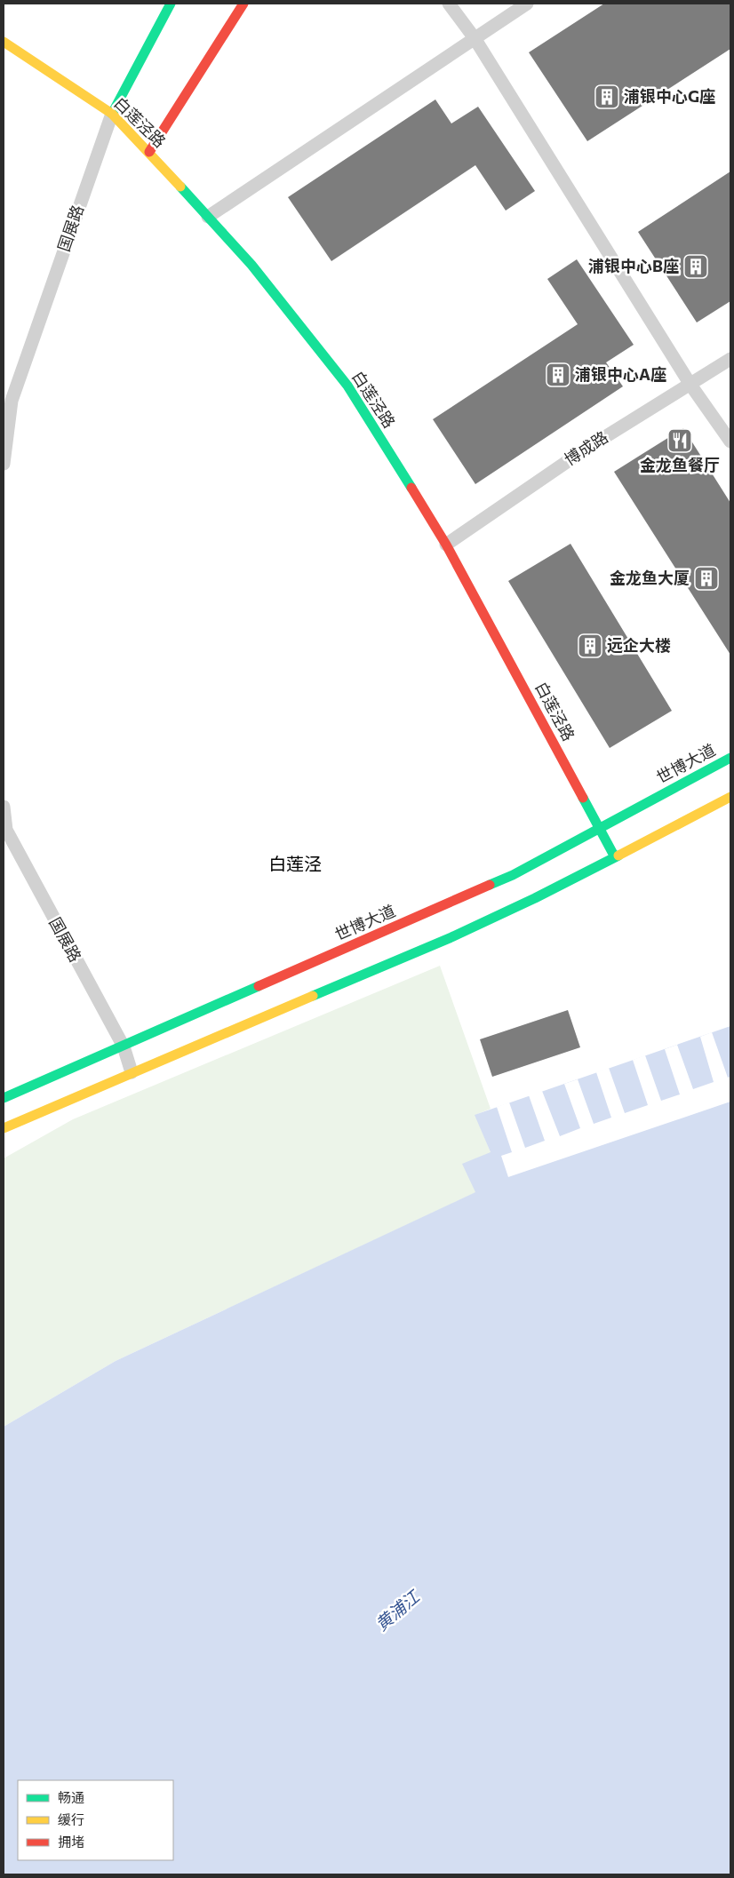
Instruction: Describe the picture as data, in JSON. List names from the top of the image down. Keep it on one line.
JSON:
{"streets":{"main road":["白莲泾路","国展路","世博大道"],"street":["博成路"]},"crossings":[["白莲泾路","国展路"],["白莲泾路","博成路"],["白莲泾路","世博大道"],["国展路","世博大道"]],"districts":["白莲泾"],"water":["黄浦江"],"places":{"building":["浦银中心G座","浦银中心B座","浦银中心A座","金龙鱼大厦","远企大楼"],"restaurant":["金龙鱼餐厅"]},"legend":["畅通","缓行","拥堵"]}
